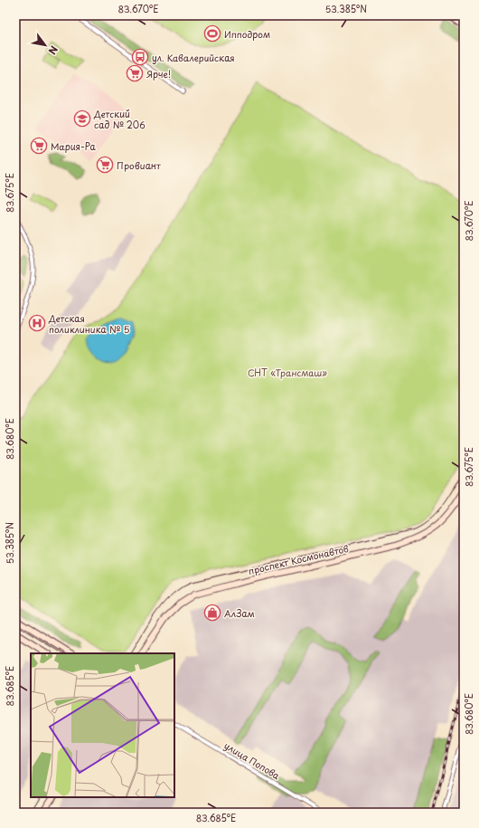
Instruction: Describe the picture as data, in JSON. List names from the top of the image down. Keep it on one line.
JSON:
{"streets":{"main road":["проспект Космонавтов"],"street":["улица Попова"]},"parks":["СНТ «Трансмаш»"],"places":{"sports":["Ипподром"],"bus stop":["ул. Кавалерийская"],"supermarket":["Ярче!","Мария-Ра","Провиант"],"school or university":["Детский сад № 206"],"hospital":["Детская поликлиника № 5"],"shop":["АлЗам"]},"north":"bottom right","coordinates":["83.670°E","53.385°N","83.675°E","83.680°E","83.685°E"]}
